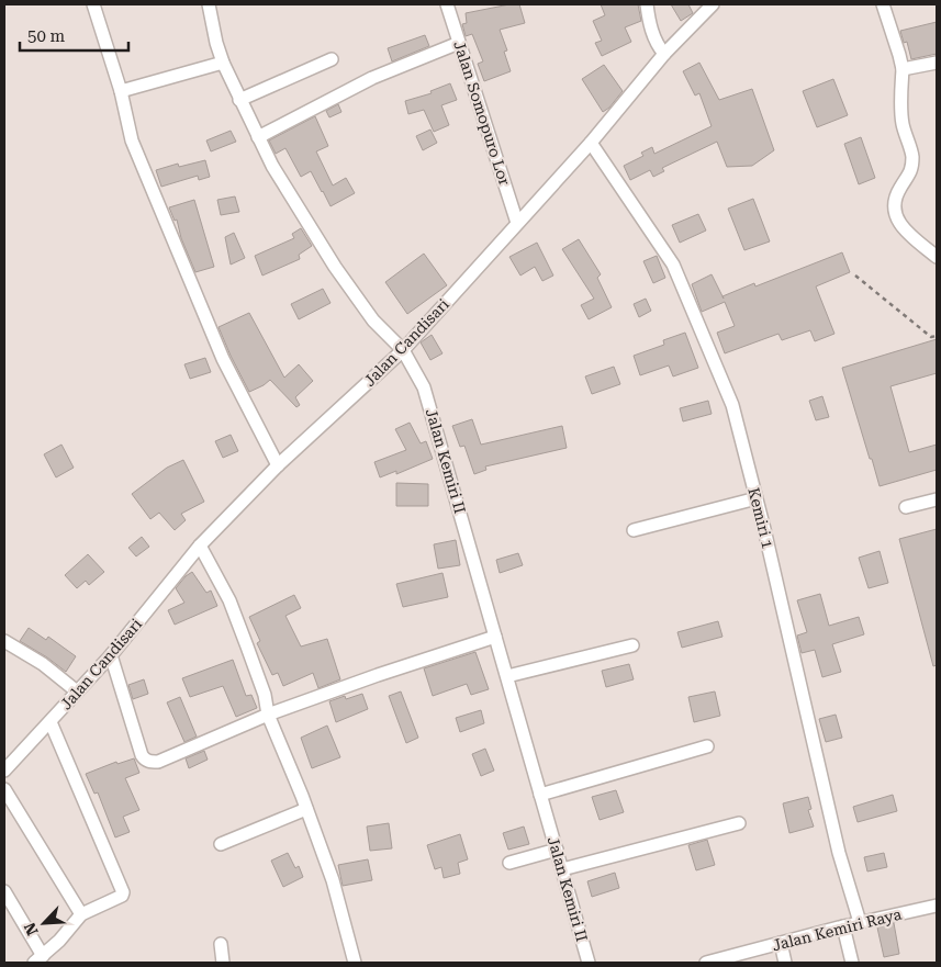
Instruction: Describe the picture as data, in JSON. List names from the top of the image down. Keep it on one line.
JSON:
{"streets":{"street":["Jalan Somopuro Lor","Jalan Candisari","Jalan Kemiri II","Kemiri 1","Jalan Kemiri Raya"]},"crossings":[["Jalan Somopuro Lor","Jalan Candisari"],["Jalan Candisari","Jalan Kemiri II"],["Jalan Candisari","Kemiri 1"],["Kemiri 1","Jalan Kemiri Raya"]],"scale_bar":"50 m","north":"bottom left"}
